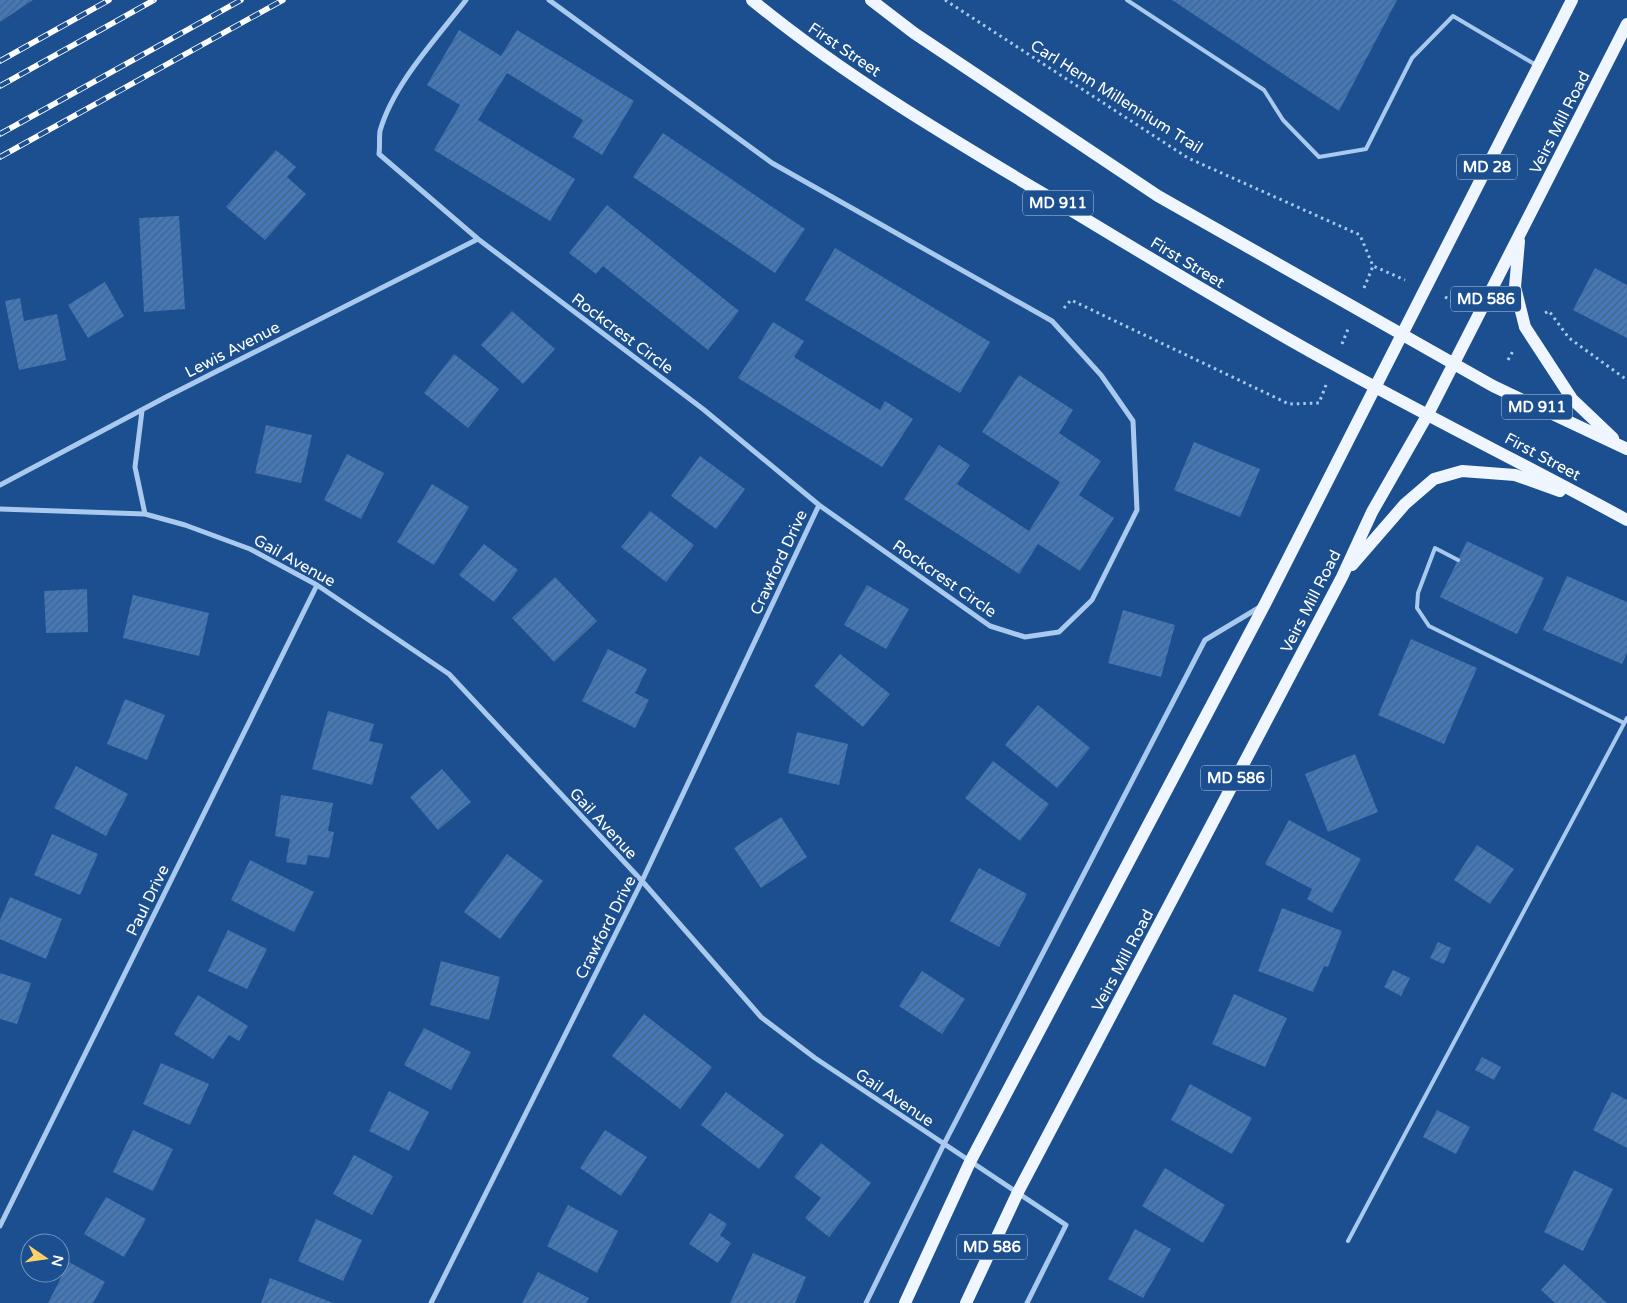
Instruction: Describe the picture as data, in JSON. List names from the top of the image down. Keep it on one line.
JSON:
{"streets":{"main road":["First Street","Veirs Mill Road","MD 28","MD 911","MD 586"],"street":["Rockcrest Circle","Lewis Avenue","Gail Avenue","Crawford Drive","Paul Drive"],"path":["Carl Henn Millennium Trail"]},"crossings":[["First Street","Veirs Mill Road"],["First Street","MD 28"],["First Street","MD 586"],["Carl Henn Millennium Trail","MD 911"],["Veirs Mill Road","MD 911"],["Veirs Mill Road","Gail Avenue"],["MD 28","MD 911"],["MD 28","MD 586"],["MD 586","Gail Avenue"],["Rockcrest Circle","Lewis Avenue"],["Rockcrest Circle","Crawford Drive"],["Gail Avenue","Crawford Drive"],["Gail Avenue","Paul Drive"]],"north":"right"}
